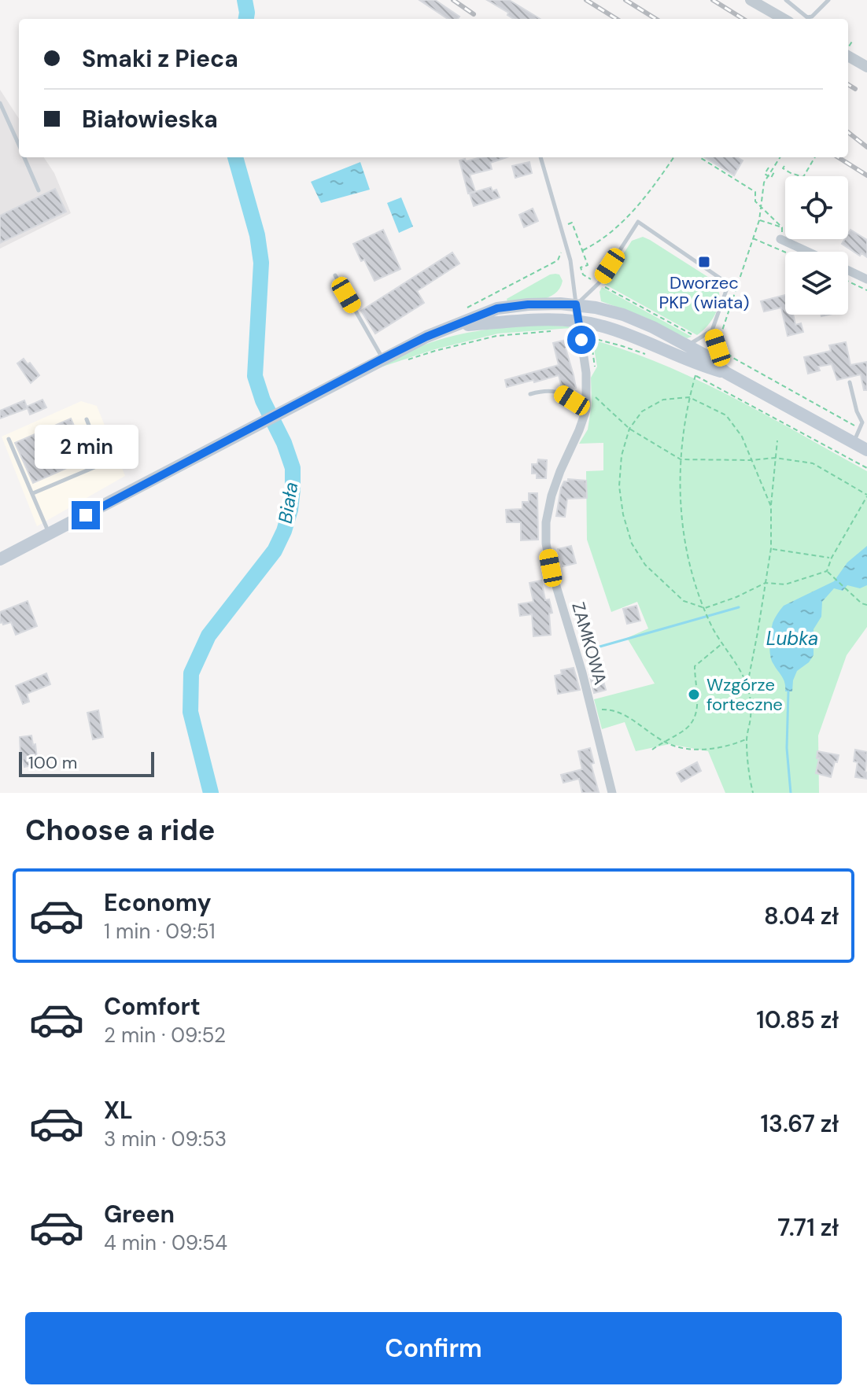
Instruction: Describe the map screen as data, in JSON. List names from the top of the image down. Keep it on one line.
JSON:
{"streets":{"street":["ZAMKOWA"]},"water":["Biała","Lubka"],"places":{"transit":["Dworzec PKP (wiata)"],"other":["Wzgórze forteczne"]},"scale_bar":"100 m","page":{"banner":["Smaki z Pieca","Białowieska"],"bubble":"2 min","scale":"100 m","heading":"Choose a ride","list":[{"name":"Economy","note":"1 min · 09:51","value":"8.04 zł"},{"name":"Comfort","note":"2 min · 09:52","value":"10.85 zł"},{"name":"XL","note":"3 min · 09:53","value":"13.67 zł"},{"name":"Green","note":"4 min · 09:54","value":"7.71 zł"}],"buttons":"Confirm"}}
